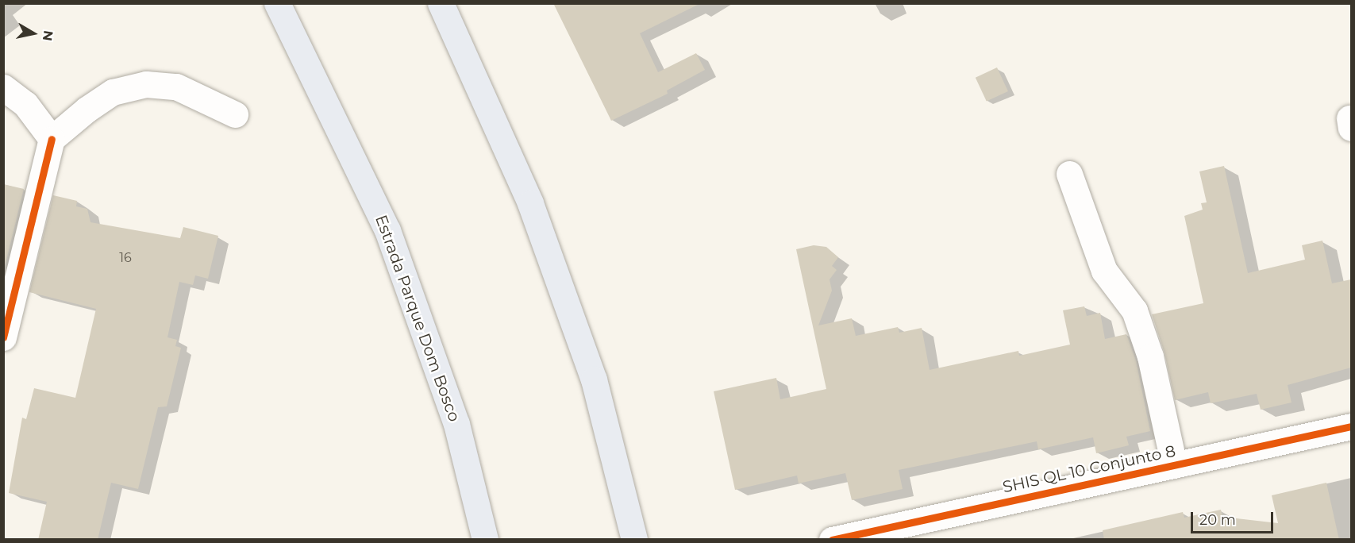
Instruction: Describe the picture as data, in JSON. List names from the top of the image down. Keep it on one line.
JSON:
{"streets":{"main road":["Estrada Parque Dom Bosco"],"street":["SHIS QL 10 Conjunto 8"]},"house_numbers":["16"],"scale_bar":"20 m","north":"right"}
